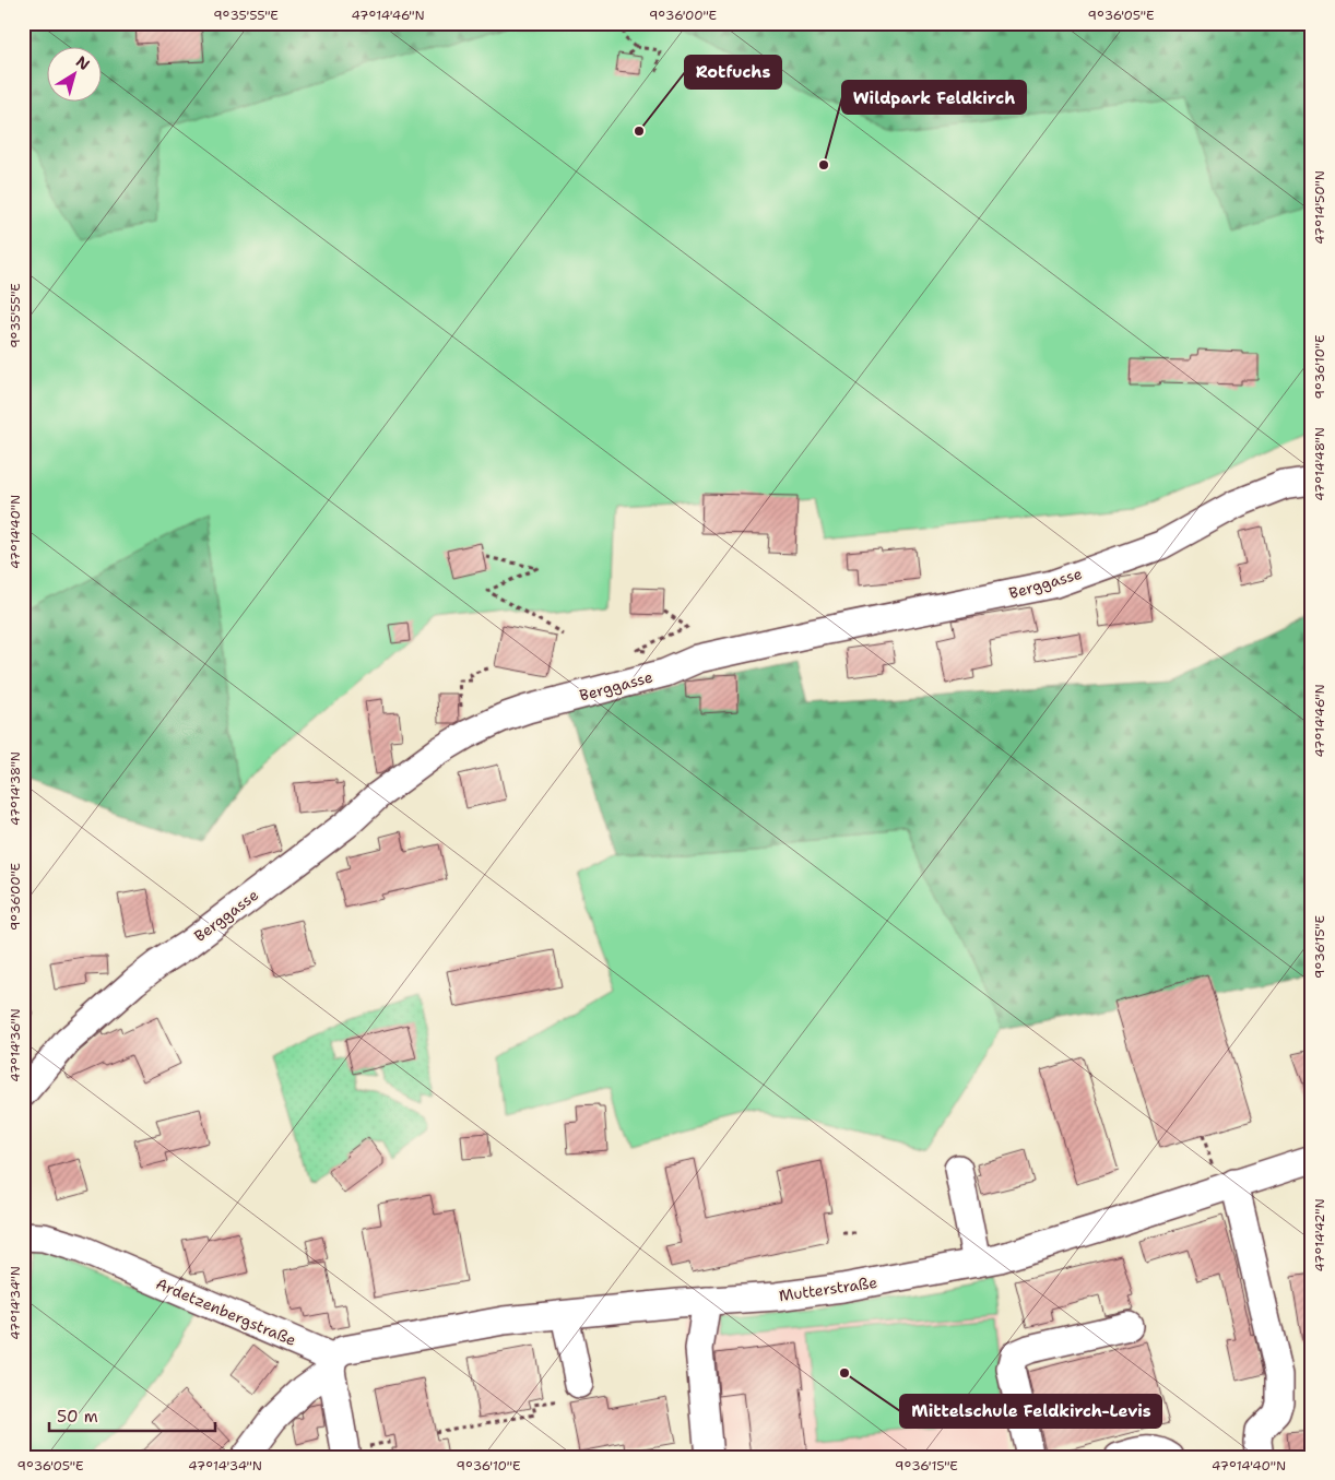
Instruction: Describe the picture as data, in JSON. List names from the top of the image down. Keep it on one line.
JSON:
{"streets":{"street":["Berggasse","Mutterstraße","Ardetzenbergstraße"]},"crossings":[["Mutterstraße","Ardetzenbergstraße"]],"places":["Rotfuchs","Wildpark Feldkirch","Mittelschule Feldkirch-Levis"],"scale_bar":"50 m","north":"top right","coordinates":["9°35'55\"E","47°14'46\"N","9°36'00\"E","9°36'05\"E","47°14'50\"N","9°36'10\"E","47°14'48\"N","47°14'40\"N","47°14'38\"N","9°36'15\"E","47°14'36\"N","47°14'42\"N","47°14'34\"N"]}
